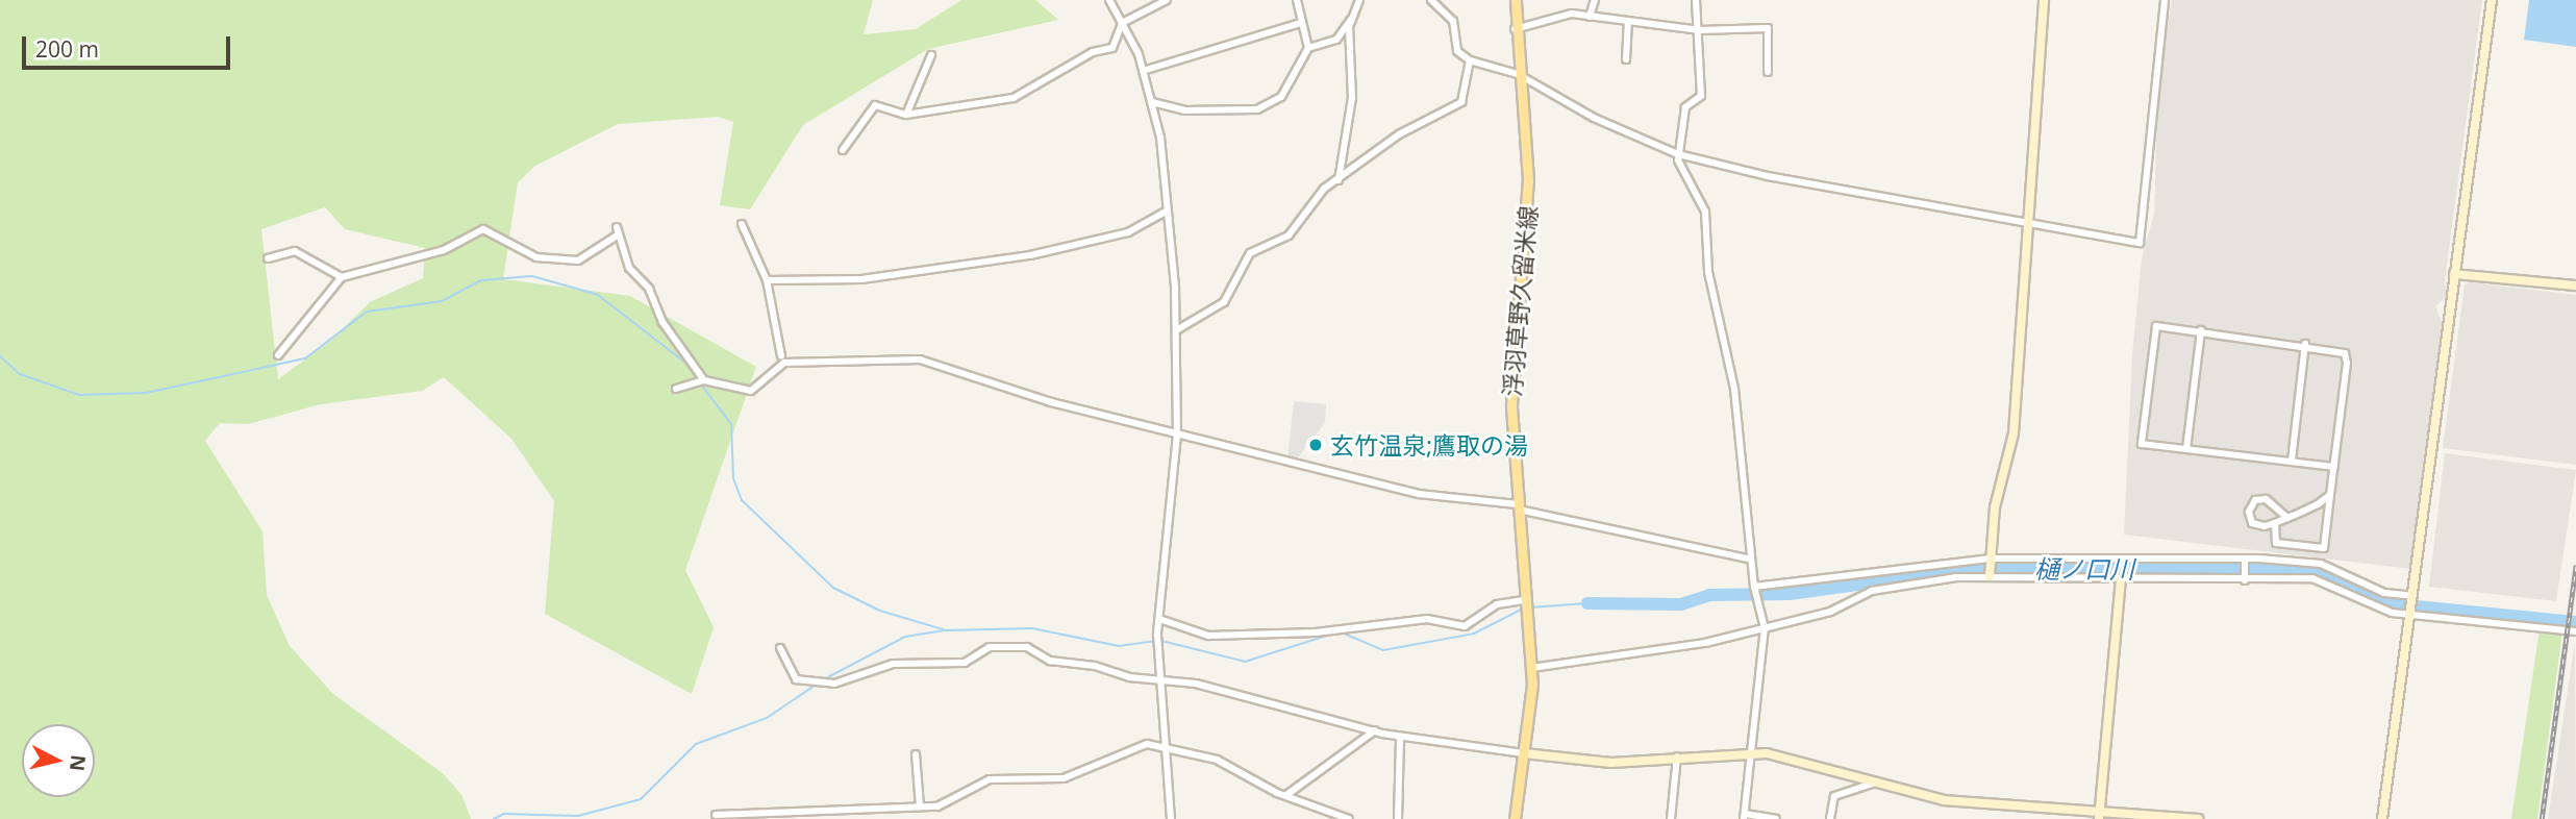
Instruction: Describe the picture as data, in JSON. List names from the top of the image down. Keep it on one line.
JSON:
{"streets":{"main road":["浮羽草野久留米線"]},"water":["樋ノ口川"],"places":["玄竹温泉;鷹取の湯"],"scale_bar":"200 m","north":"right"}
